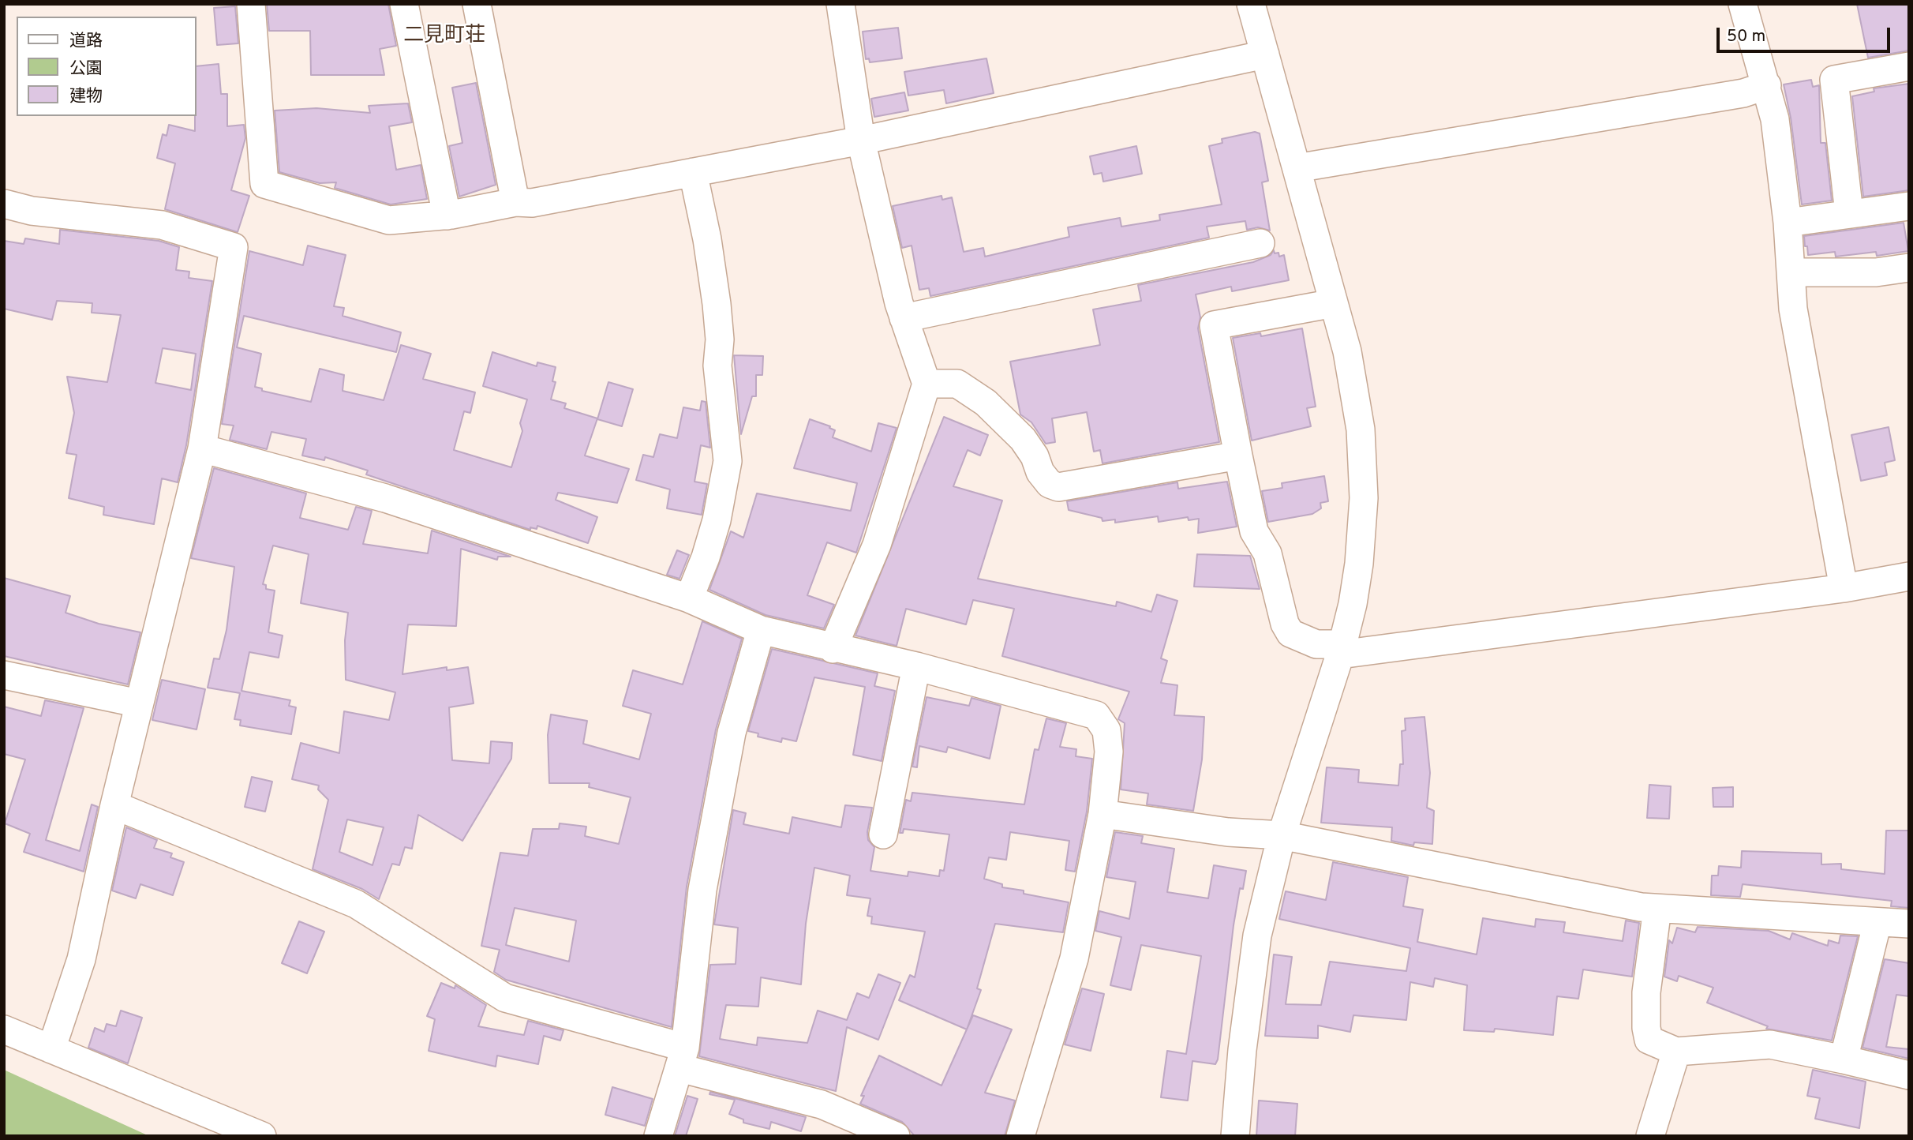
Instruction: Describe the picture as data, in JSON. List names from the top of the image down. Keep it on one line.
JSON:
{"districts":["二見町荘"],"legend":["道路","公園","建物"],"scale_bar":"50 m"}
